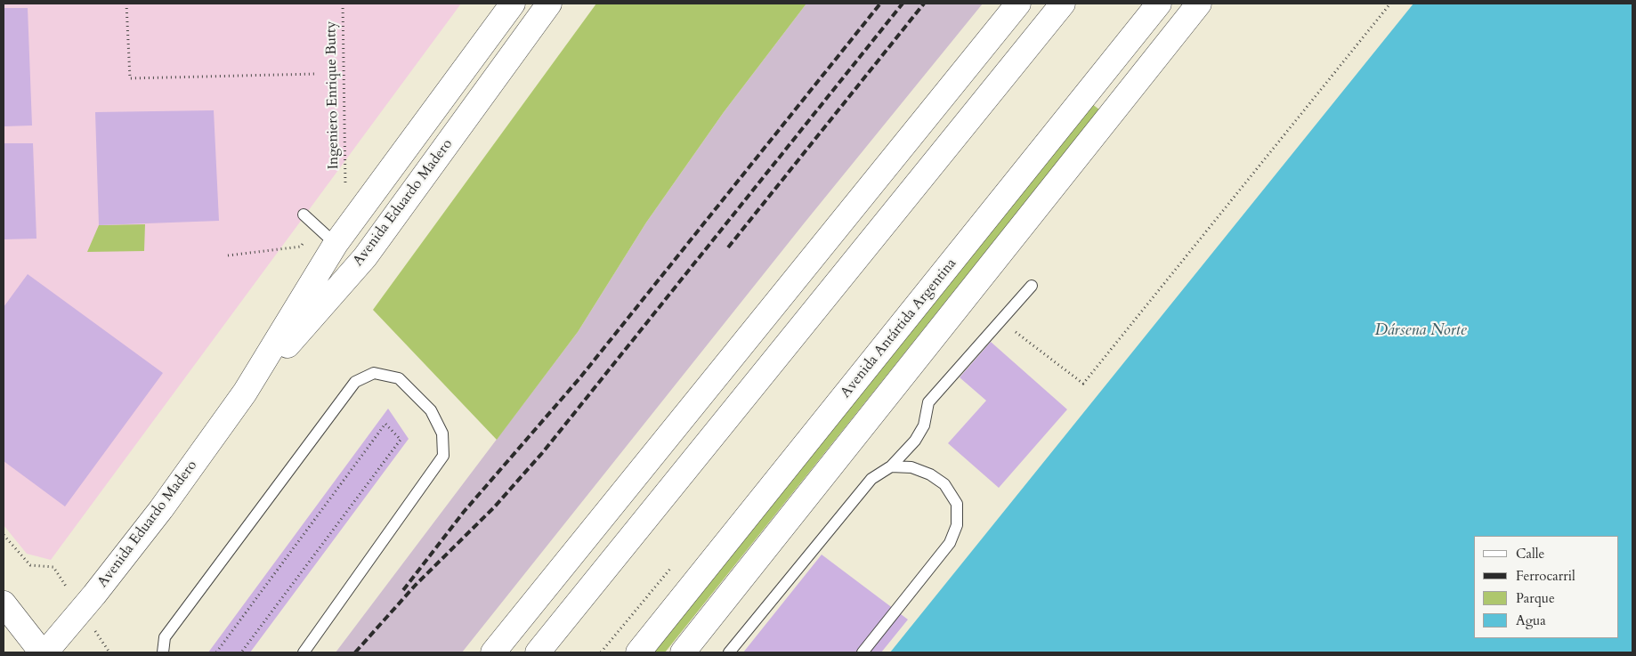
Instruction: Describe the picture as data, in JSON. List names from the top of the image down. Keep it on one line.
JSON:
{"streets":{"main road":["Avenida Eduardo Madero","Avenida Antártida Argentina"],"path":["Ingeniero Enrique Butty"]},"water":["Dársena Norte"],"legend":["Calle","Ferrocarril","Parque","Agua"]}
